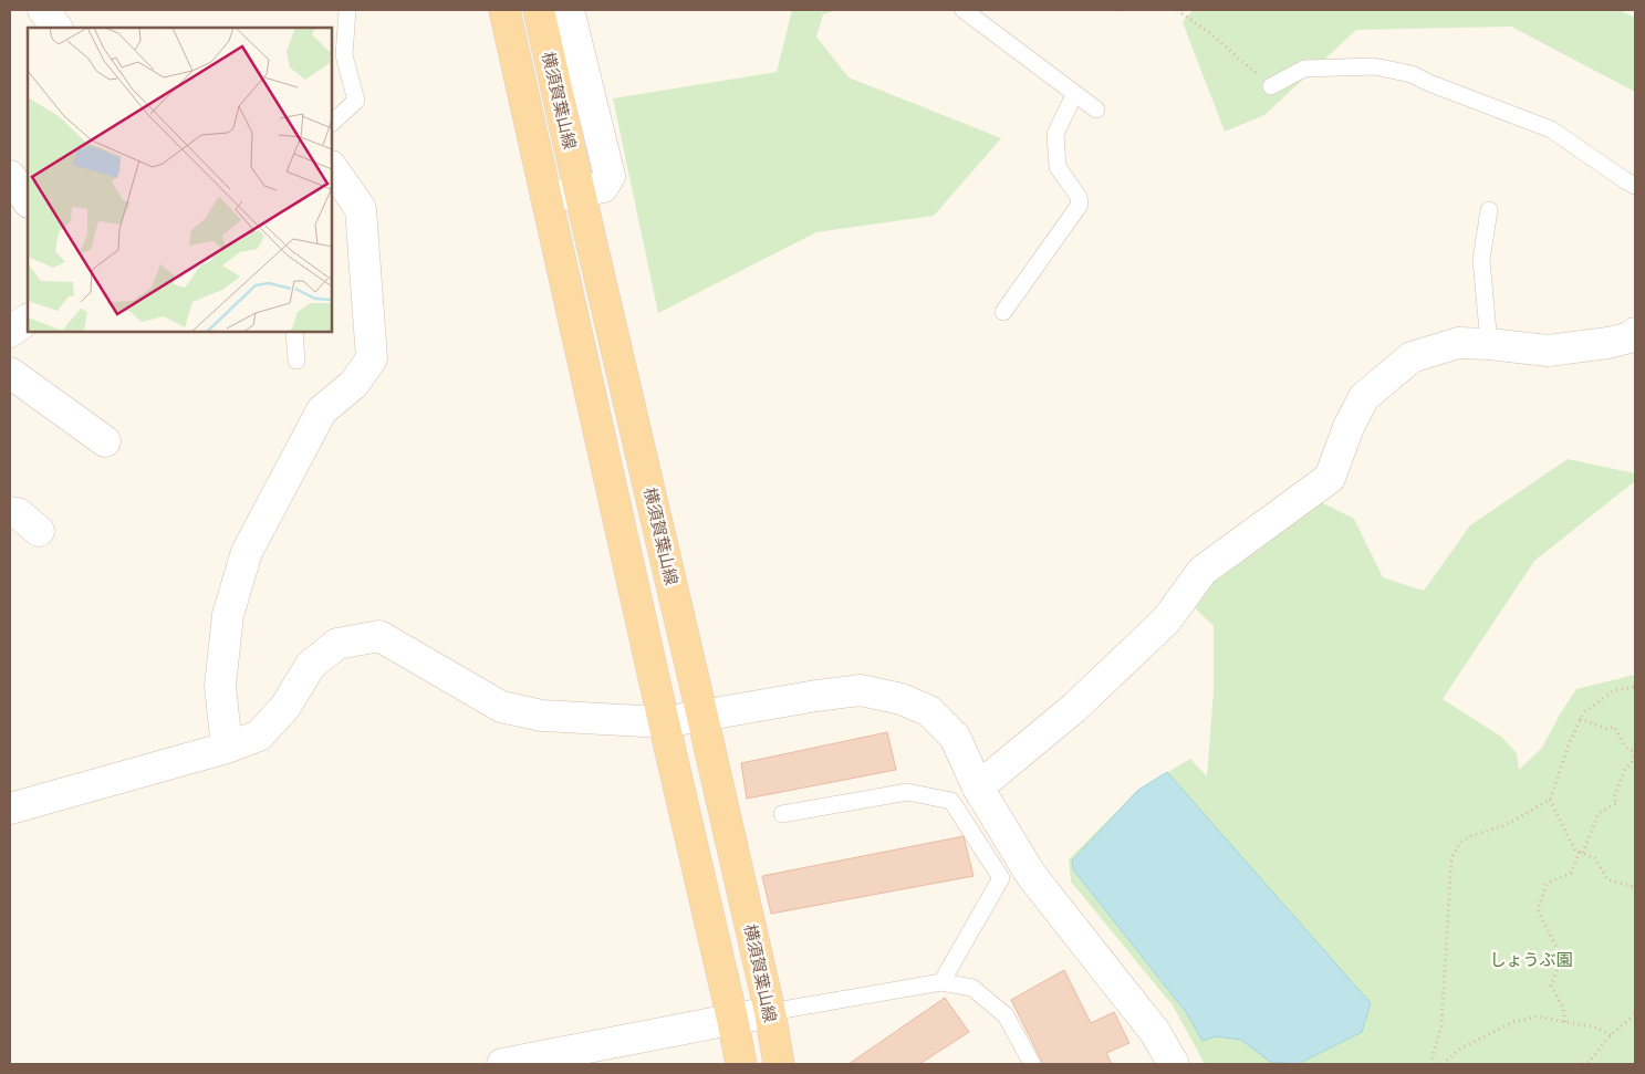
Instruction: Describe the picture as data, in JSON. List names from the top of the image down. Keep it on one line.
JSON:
{"streets":{"main road":["横須賀葉山線"]},"parks":["しょうぶ園"]}
